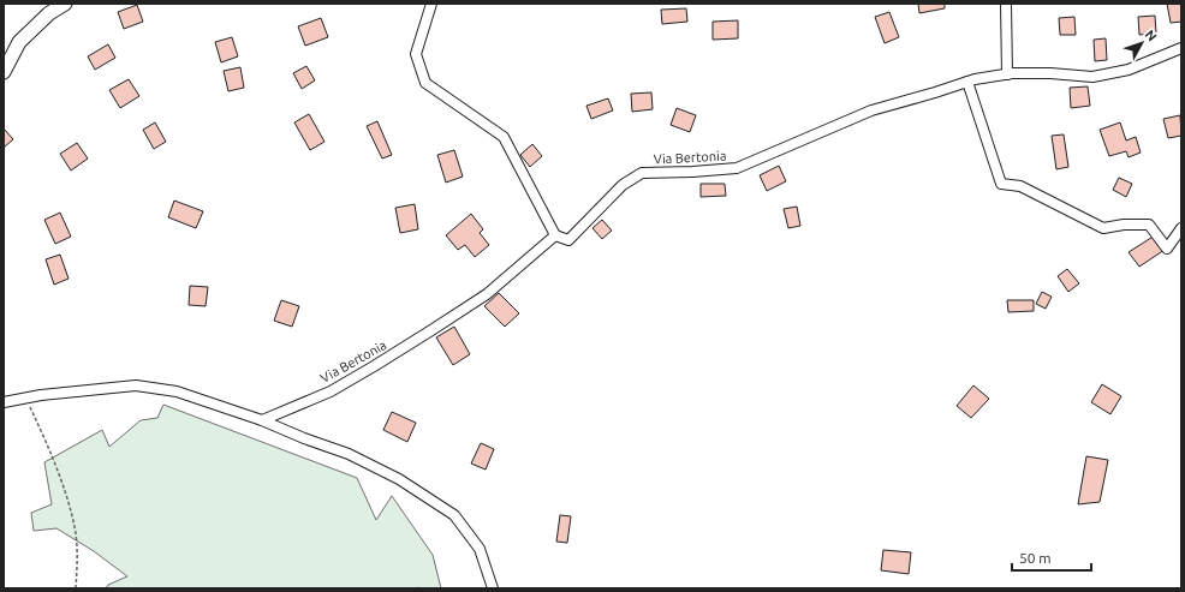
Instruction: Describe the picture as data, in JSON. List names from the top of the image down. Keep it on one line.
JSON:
{"streets":{"street":["Via Bertonia"]},"scale_bar":"50 m","north":"top right"}
